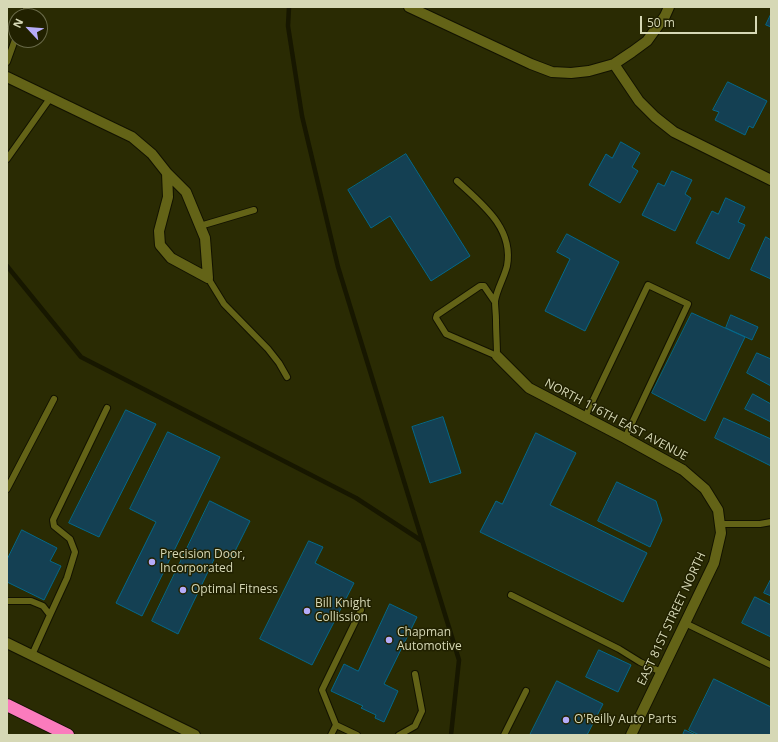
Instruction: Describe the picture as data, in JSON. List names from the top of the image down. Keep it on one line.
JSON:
{"streets":{"street":["NORTH 116TH EAST AVENUE","EAST 81ST STREET NORTH"]},"crossings":[["NORTH 116TH EAST AVENUE","EAST 81ST STREET NORTH"]],"places":["Precision Door, Incorporated","Optimal Fitness","Bill Knight Collission","Chapman Automotive","O'Reilly Auto Parts"],"scale_bar":"50 m","north":"top left"}
